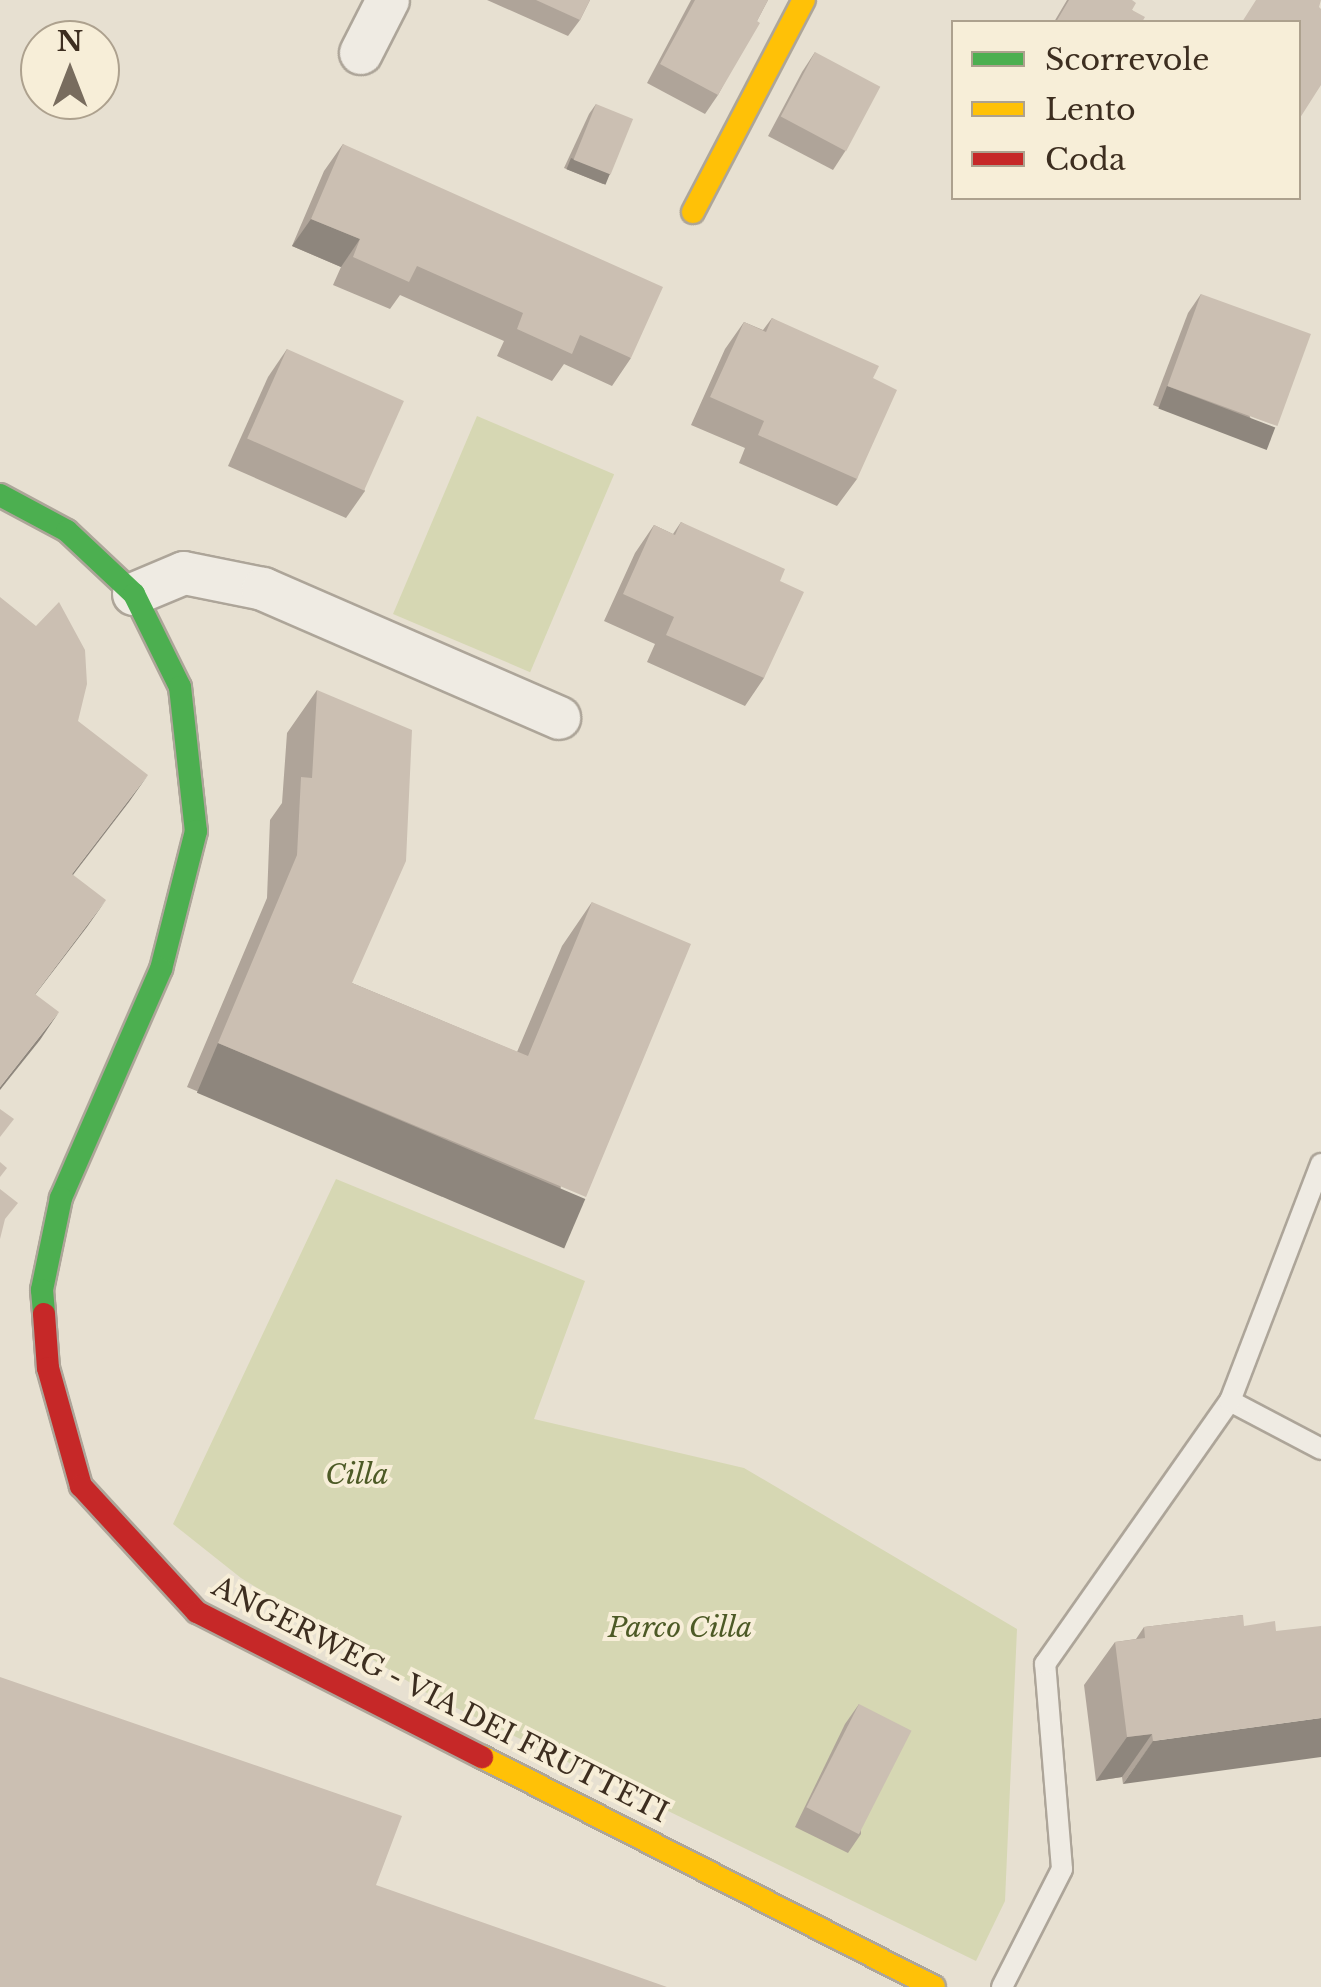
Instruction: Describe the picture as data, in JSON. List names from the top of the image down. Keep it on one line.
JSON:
{"streets":{"street":["ANGERWEG - VIA DEI FRUTTETI"]},"parks":["Cilla","Parco Cilla"],"legend":["Scorrevole","Lento","Coda"],"north":"top"}
